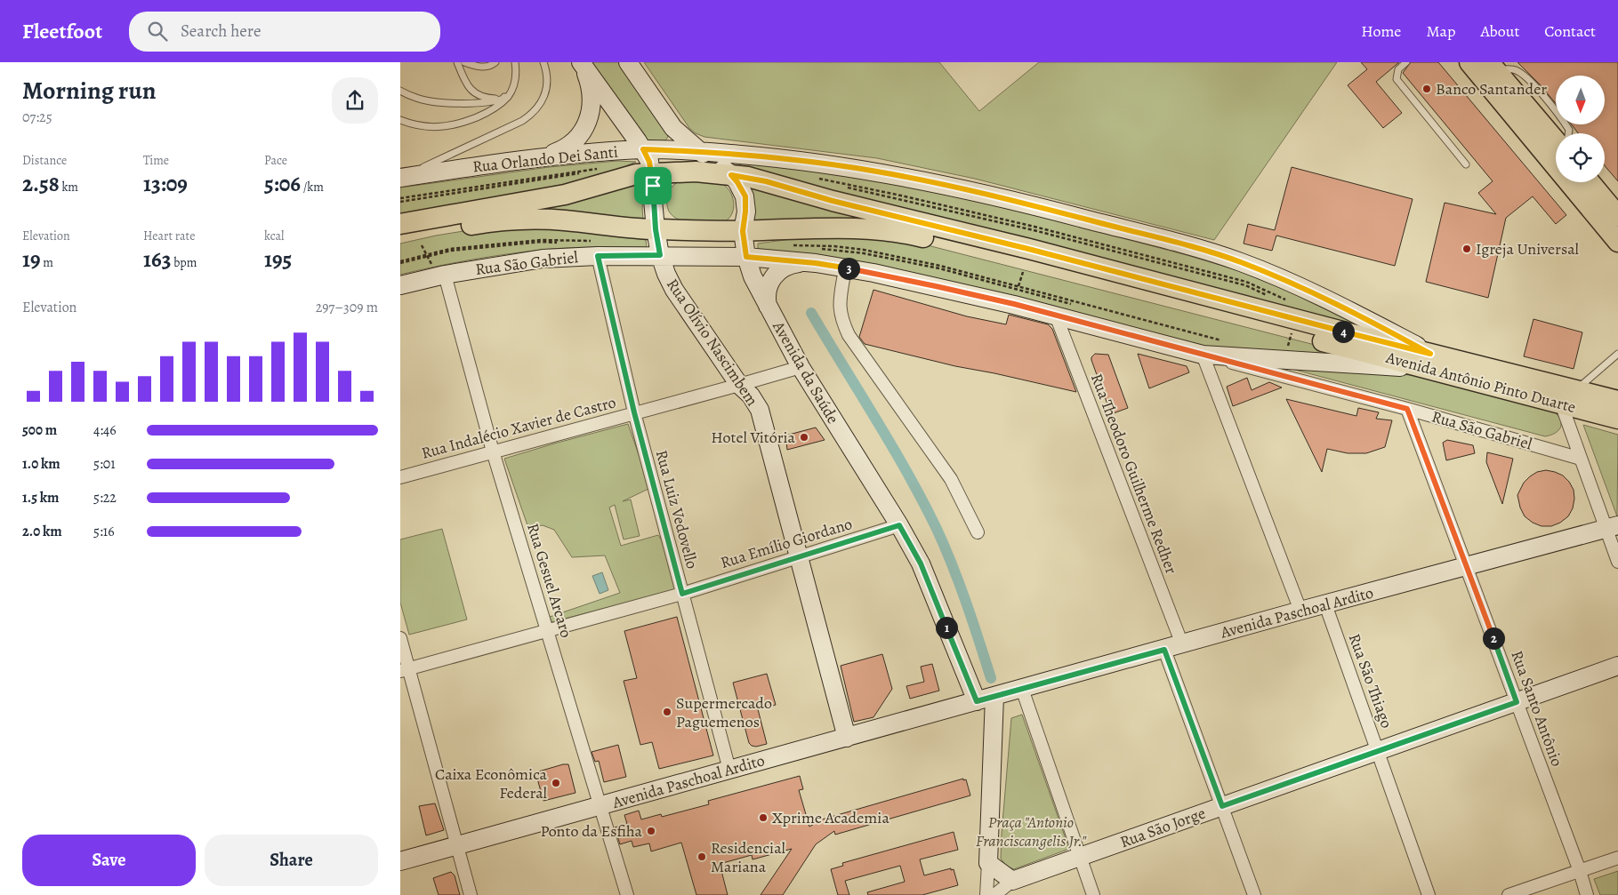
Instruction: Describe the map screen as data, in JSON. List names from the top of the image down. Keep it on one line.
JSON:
{"streets":{"main road":["Rua Orlando Dei Santi","Rua São Gabriel","Rua Olívio Nascimbem","Avenida da Saúde","Avenida Antônio Pinto Duarte","Avenida Paschoal Ardito","Rua São Jorge"],"street":["Rua Indalécio Xavier de Castro","Rua Theodoro Guilherme Redher","Rua Luiz Vedovello","Rua Emílio Giordano","Rua Gesuel Arcaro","Rua São Thiago","Rua Santo Antônio"]},"crossings":[["Rua Orlando Dei Santi","Rua São Gabriel"],["Rua Orlando Dei Santi","Avenida da Saúde"],["Rua Orlando Dei Santi","Avenida Antônio Pinto Duarte"],["Rua São Gabriel","Rua Olívio Nascimbem"],["Rua São Gabriel","Avenida da Saúde"],["Rua São Gabriel","Avenida Antônio Pinto Duarte"],["Rua São Gabriel","Rua Theodoro Guilherme Redher"],["Rua São Gabriel","Rua Luiz Vedovello"],["Rua São Gabriel","Rua Gesuel Arcaro"],["Rua São Gabriel","Rua Santo Antônio"],["Rua Olívio Nascimbem","Avenida Antônio Pinto Duarte"],["Rua Olívio Nascimbem","Rua Indalécio Xavier de Castro"],["Rua Olívio Nascimbem","Rua Emílio Giordano"],["Rua Olívio Nascimbem","Avenida Paschoal Ardito"],["Avenida da Saúde","Avenida Antônio Pinto Duarte"],["Avenida da Saúde","Rua Indalécio Xavier de Castro"],["Avenida da Saúde","Rua Emílio Giordano"],["Avenida da Saúde","Avenida Paschoal Ardito"],["Rua Indalécio Xavier de Castro","Rua Luiz Vedovello"],["Rua Indalécio Xavier de Castro","Rua Gesuel Arcaro"],["Rua Theodoro Guilherme Redher","Avenida Paschoal Ardito"],["Rua Luiz Vedovello","Rua Emílio Giordano"],["Rua Luiz Vedovello","Avenida Paschoal Ardito"],["Rua Emílio Giordano","Rua Gesuel Arcaro"],["Rua Gesuel Arcaro","Avenida Paschoal Ardito"],["Avenida Paschoal Ardito","Rua São Thiago"],["Avenida Paschoal Ardito","Rua Santo Antônio"],["Rua São Thiago","Rua São Jorge"],["Rua Santo Antônio","Rua São Jorge"]],"parks":["Praça \"Antonio Franciscangelis Jr.\""],"places":["Banco Santander","Igreja Universal","Hotel Vitória","Supermercado Paguemenos","Caixa Econômica Federal","Xprime Academia","Ponto da Esfiha","Residencial Mariana"],"north":"bottom","page":{"header":"Fleetfoot","search":"Search here","nav":["Home","Map","About","Contact"],"heading":["Morning run","07:25"],"stats":[["Distance","2.58 km"],["Time","13:09"],["Pace","5:06 /km"],["Elevation","19 m"],["Heart rate","163 bpm"],["kcal","195"]],"pins":["3","4","1","2"],"chart":["Elevation","297–309 m"],"list":[{"name":"500 m","note":"4:46"},{"name":"1.0 km","note":"5:01"},{"name":"1.5 km","note":"5:22"},{"name":"2.0 km","note":"5:16"}],"buttons":["Save","Share"]}}
